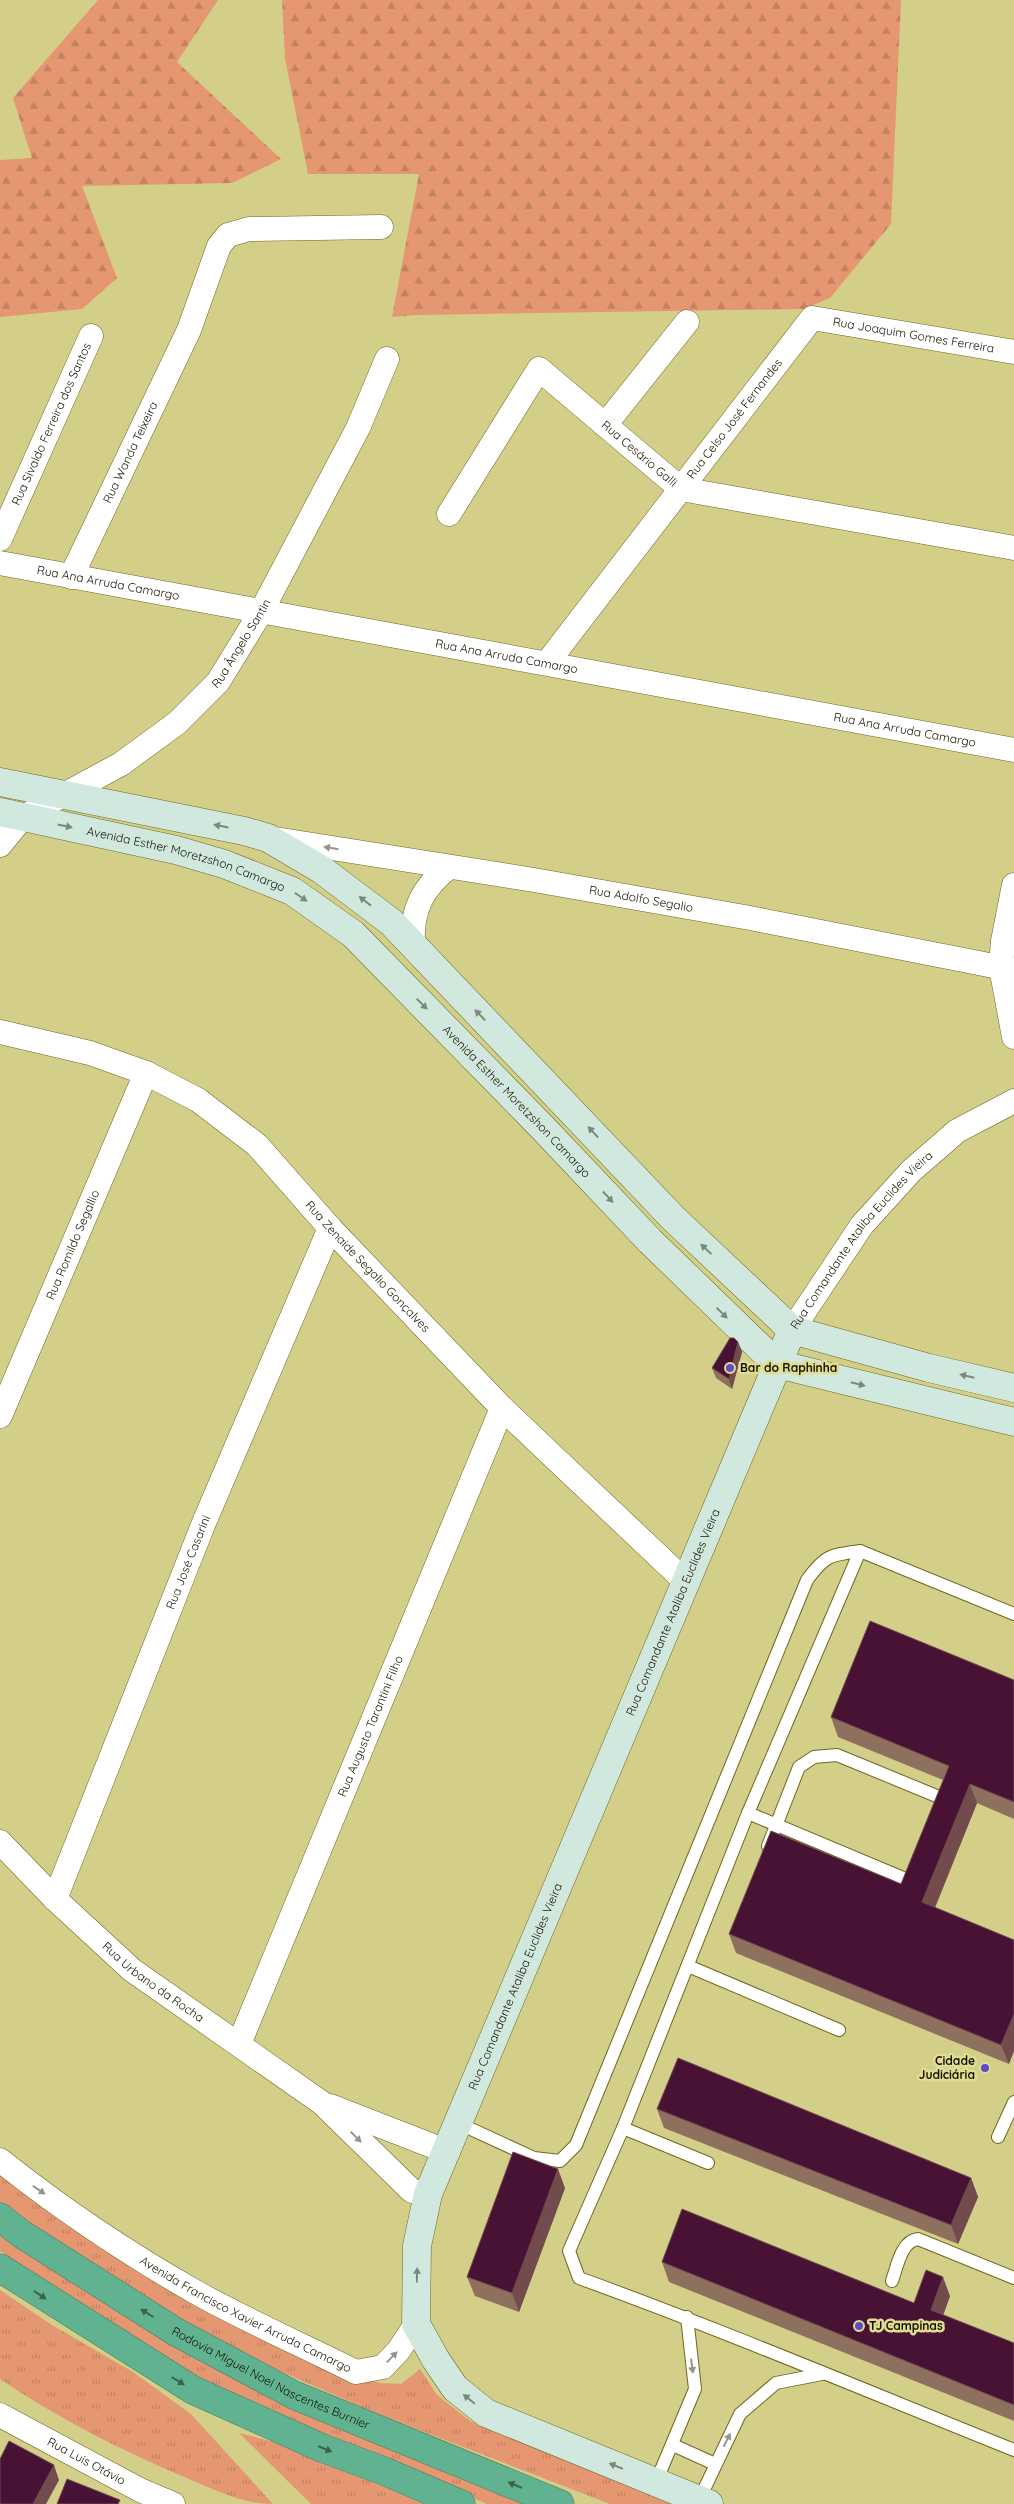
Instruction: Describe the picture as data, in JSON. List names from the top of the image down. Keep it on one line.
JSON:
{"streets":{"highway":["Rodovia Miguel Noel Nascentes Burnier"],"street":["Rua Joaquim Gomes Ferreira","Rua Celso José Fernandes","Rua Sivaldo Ferreira dos Santos","Rua Wanda Teixeira","Rua Cesário Galli","Rua Ana Arruda Camargo","Rua Ângelo Santin","Avenida Esther Moretzshon Camargo","Rua Adolfo Segalio","Rua Comandante Ataliba Euclides Vieira","Rua Romildo Segallio","Rua Zenaide Segalio Gonçalves","Rua José Casarini","Rua Augusto Tarantini Filho","Rua Urbano da Rocha","Avenida Francisco Xavier Arruda Camargo","Rua Luis Otávio"]},"crossings":[["Rua Joaquim Gomes Ferreira","Rua Celso José Fernandes"],["Rua Celso José Fernandes","Rua Cesário Galli"],["Rua Celso José Fernandes","Rua Ana Arruda Camargo"],["Rua Wanda Teixeira","Rua Ana Arruda Camargo"],["Rua Ana Arruda Camargo","Rua Ângelo Santin"],["Rua Ângelo Santin","Avenida Esther Moretzshon Camargo"],["Avenida Esther Moretzshon Camargo","Rua Comandante Ataliba Euclides Vieira"],["Rua Comandante Ataliba Euclides Vieira","Rua Zenaide Segalio Gonçalves"],["Rua Comandante Ataliba Euclides Vieira","Rua Urbano da Rocha"],["Rua Comandante Ataliba Euclides Vieira","Avenida Francisco Xavier Arruda Camargo"],["Rua Romildo Segallio","Rua Zenaide Segalio Gonçalves"],["Rua Zenaide Segalio Gonçalves","Rua José Casarini"],["Rua Zenaide Segalio Gonçalves","Rua Augusto Tarantini Filho"],["Rua José Casarini","Rua Urbano da Rocha"],["Rua Augusto Tarantini Filho","Rua Urbano da Rocha"]],"places":["Bar do Raphinha","Cidade Judiciária","TJ Campinas"]}
